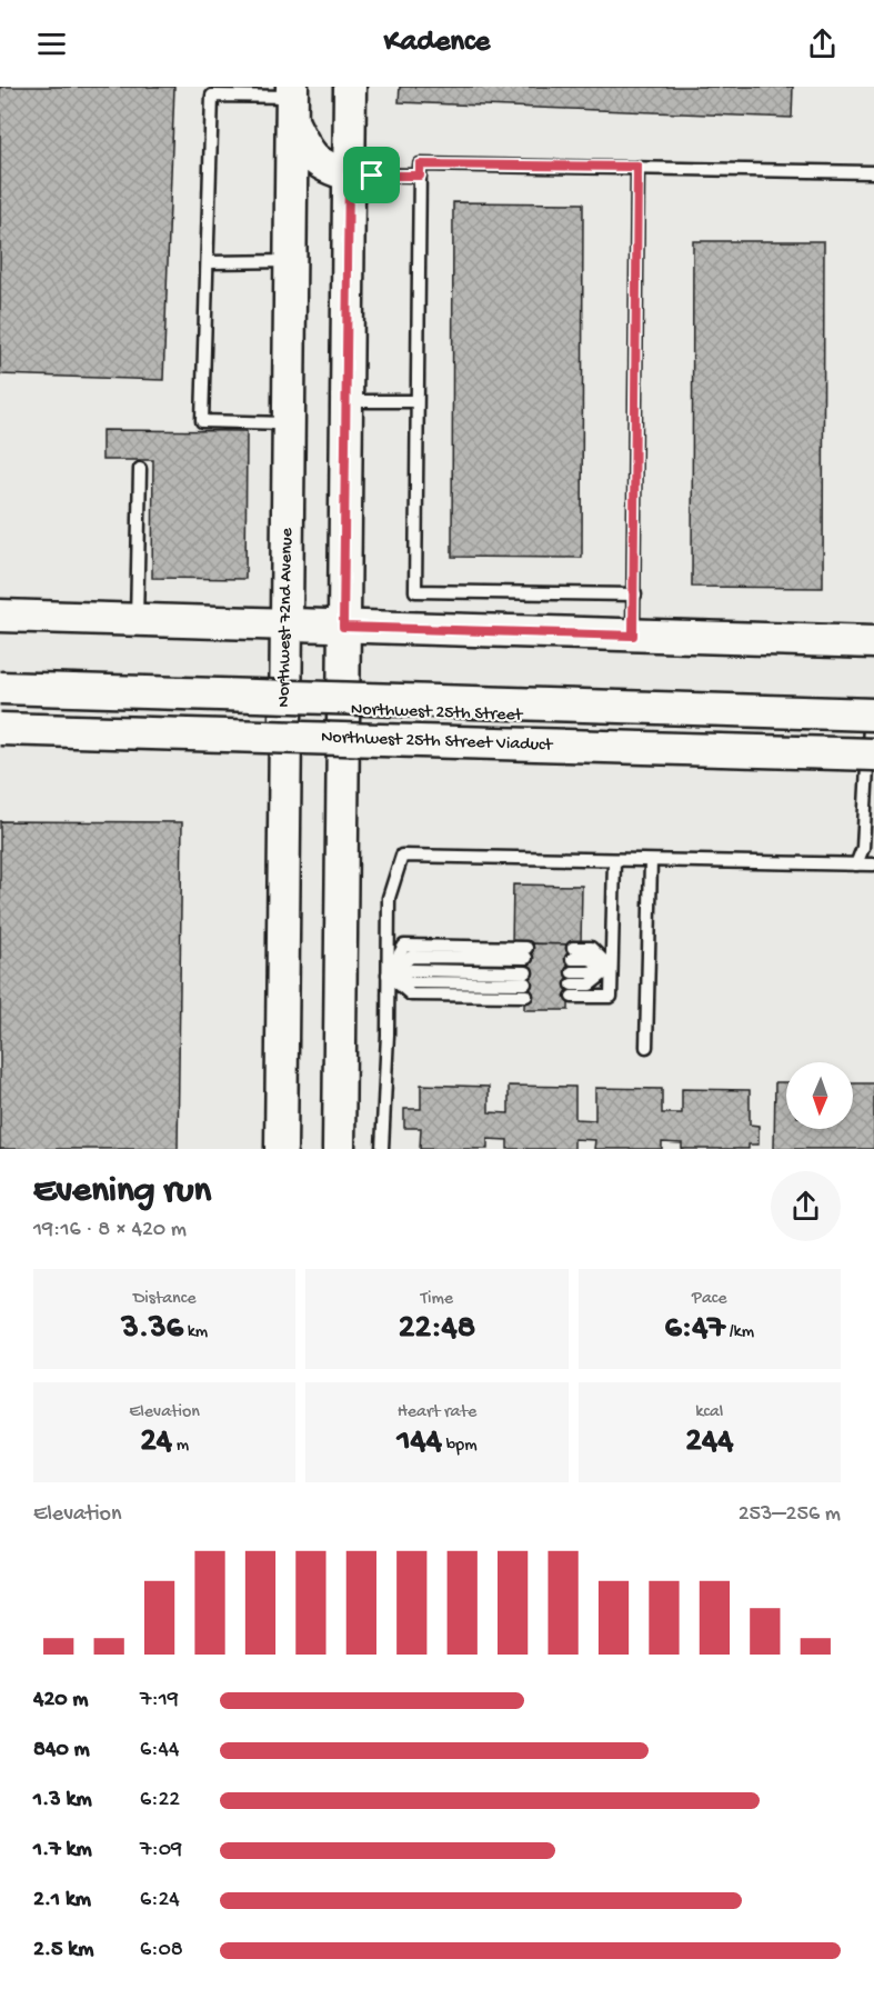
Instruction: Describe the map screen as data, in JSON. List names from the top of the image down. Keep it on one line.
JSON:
{"streets":{"main road":["Northwest 72nd Avenue","Northwest 25th Street","Northwest 25th Street Viaduct"]},"crossings":[["Northwest 72nd Avenue","Northwest 25th Street"],["Northwest 25th Street","Northwest 25th Street Viaduct"]],"north":"bottom","page":{"header":"Kadence","heading":["Evening run","19:16 · 8 × 420 m"],"stats":[["Distance","3.36 km"],["Time","22:48"],["Pace","6:47 /km"],["Elevation","24 m"],["Heart rate","144 bpm"],["kcal","244"]],"chart":["Elevation","253–256 m"],"list":[{"name":"420 m","note":"7:19"},{"name":"840 m","note":"6:44"},{"name":"1.3 km","note":"6:22"},{"name":"1.7 km","note":"7:09"},{"name":"2.1 km","note":"6:24"},{"name":"2.5 km","note":"6:08"}]}}
